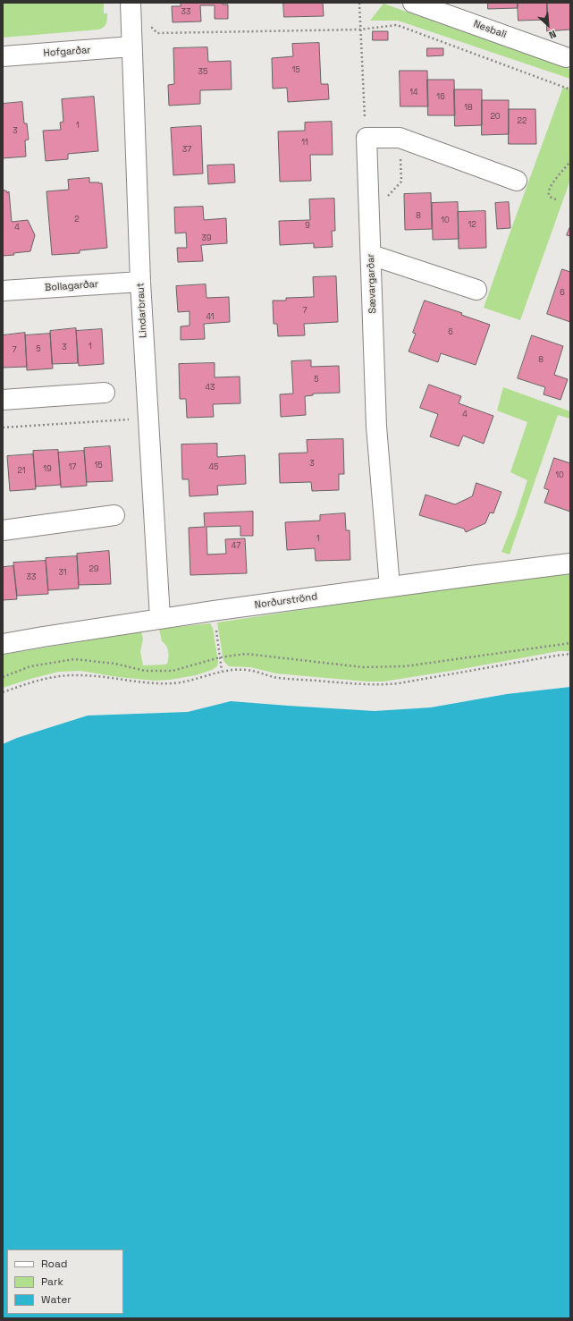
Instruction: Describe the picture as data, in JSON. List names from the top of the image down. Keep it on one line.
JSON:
{"streets":{"street":["Nesbali","Hofgarðar","Sævargarðar","Bollagarðar","Lindarbraut","Norðurströnd"]},"crossings":[["Hofgarðar","Lindarbraut"],["Sævargarðar","Norðurströnd"],["Bollagarðar","Lindarbraut"],["Lindarbraut","Norðurströnd"]],"house_numbers":["33","15","35","14","16","18","20","22","1","3","11","37","8","2","10","12","9","4","39","6","7","41","6","1","3","5","7","8","5","43","4","3","15","17","45","19","21","10","1","47","29","31","33"],"legend":["Road","Park","Water"],"north":"bottom right"}
